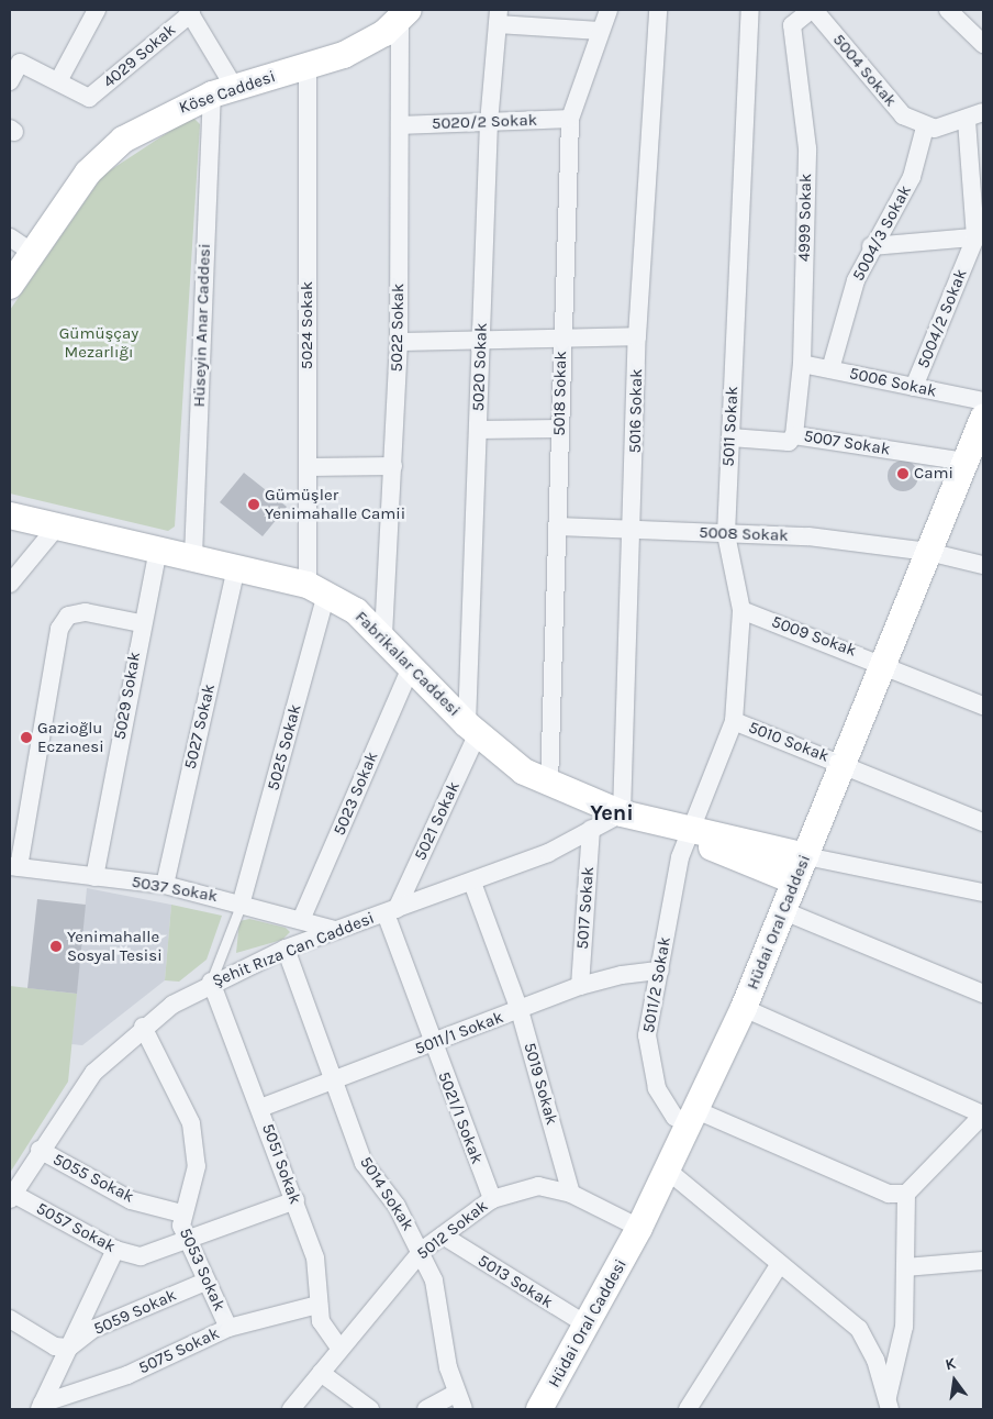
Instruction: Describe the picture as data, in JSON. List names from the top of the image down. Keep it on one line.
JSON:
{"streets":{"street":["4029 Sokak","5004 Sokak","Köse Caddesi","5020/2 Sokak","4999 Sokak","5004/3 Sokak","5004/2 Sokak","Hüseyin Anar Caddesi","5024 Sokak","5022 Sokak","5020 Sokak","5006 Sokak","5018 Sokak","5016 Sokak","5011 Sokak","5007 Sokak","5008 Sokak","5009 Sokak","Fabrikalar Caddesi","5029 Sokak","5027 Sokak","5010 Sokak","5025 Sokak","5023 Sokak","5021 Sokak","5037 Sokak","5017 Sokak","Hüdai Oral Caddesi","Şehit Rıza Can Caddesi","5011/2 Sokak","5011/1 Sokak","5019 Sokak","5021/1 Sokak","5051 Sokak","5055 Sokak","5014 Sokak","5057 Sokak","5012 Sokak","5053 Sokak","5013 Sokak","5059 Sokak","5075 Sokak"]},"crossings":[["5004 Sokak","4999 Sokak"],["5004 Sokak","5004/3 Sokak"],["Köse Caddesi","Hüseyin Anar Caddesi"],["Köse Caddesi","5024 Sokak"],["Köse Caddesi","5022 Sokak"],["5020/2 Sokak","5022 Sokak"],["5020/2 Sokak","5020 Sokak"],["5020/2 Sokak","5018 Sokak"],["4999 Sokak","5006 Sokak"],["4999 Sokak","5007 Sokak"],["5004/3 Sokak","5006 Sokak"],["5004/2 Sokak","5006 Sokak"],["Hüseyin Anar Caddesi","Fabrikalar Caddesi"],["5024 Sokak","Fabrikalar Caddesi"],["5024 Sokak","5025 Sokak"],["5022 Sokak","Fabrikalar Caddesi"],["5020 Sokak","Fabrikalar Caddesi"],["5020 Sokak","5021 Sokak"],["5018 Sokak","5008 Sokak"],["5018 Sokak","Fabrikalar Caddesi"],["5016 Sokak","5008 Sokak"],["5016 Sokak","Fabrikalar Caddesi"],["5016 Sokak","Şehit Rıza Can Caddesi"],["5011 Sokak","5007 Sokak"],["5011 Sokak","5008 Sokak"],["5011 Sokak","5009 Sokak"],["5011 Sokak","Fabrikalar Caddesi"],["5011 Sokak","5010 Sokak"],["5011 Sokak","5011/2 Sokak"],["5007 Sokak","Hüdai Oral Caddesi"],["5008 Sokak","Hüdai Oral Caddesi"],["5009 Sokak","Hüdai Oral Caddesi"],["Fabrikalar Caddesi","5029 Sokak"],["Fabrikalar Caddesi","5027 Sokak"],["Fabrikalar Caddesi","5025 Sokak"],["Fabrikalar Caddesi","5023 Sokak"],["Fabrikalar Caddesi","5021 Sokak"],["Fabrikalar Caddesi","Hüdai Oral Caddesi"],["Fabrikalar Caddesi","Şehit Rıza Can Caddesi"],["Fabrikalar Caddesi","5011/2 Sokak"],["5029 Sokak","5037 Sokak"],["5027 Sokak","5037 Sokak"],["5010 Sokak","Hüdai Oral Caddesi"],["5025 Sokak","5037 Sokak"],["5023 Sokak","5037 Sokak"],["5021 Sokak","Şehit Rıza Can Caddesi"],["5021 Sokak","5021/1 Sokak"],["5037 Sokak","Şehit Rıza Can Caddesi"],["5017 Sokak","Şehit Rıza Can Caddesi"],["5017 Sokak","5011/1 Sokak"],["Hüdai Oral Caddesi","5011/2 Sokak"],["Hüdai Oral Caddesi","5012 Sokak"],["Hüdai Oral Caddesi","5013 Sokak"],["Şehit Rıza Can Caddesi","5019 Sokak"],["Şehit Rıza Can Caddesi","5021/1 Sokak"],["Şehit Rıza Can Caddesi","5051 Sokak"],["Şehit Rıza Can Caddesi","5055 Sokak"],["Şehit Rıza Can Caddesi","5014 Sokak"],["Şehit Rıza Can Caddesi","5057 Sokak"],["Şehit Rıza Can Caddesi","5053 Sokak"],["5011/2 Sokak","5011/1 Sokak"],["5011/1 Sokak","5019 Sokak"],["5011/1 Sokak","5021/1 Sokak"],["5011/1 Sokak","5051 Sokak"],["5011/1 Sokak","5014 Sokak"],["5019 Sokak","5012 Sokak"],["5021/1 Sokak","5012 Sokak"],["5051 Sokak","5057 Sokak"],["5051 Sokak","5012 Sokak"],["5051 Sokak","5075 Sokak"],["5055 Sokak","5053 Sokak"],["5014 Sokak","5012 Sokak"],["5057 Sokak","5053 Sokak"],["5012 Sokak","5013 Sokak"],["5053 Sokak","5059 Sokak"],["5053 Sokak","5075 Sokak"]],"districts":["Yeni"],"parks":["Gümüşçay Mezarlığı"],"places":["Cami","Gümüşler Yenimahalle Camii","Gazioğlu Eczanesi","Yenimahalle Sosyal Tesisi"],"north":"top"}
